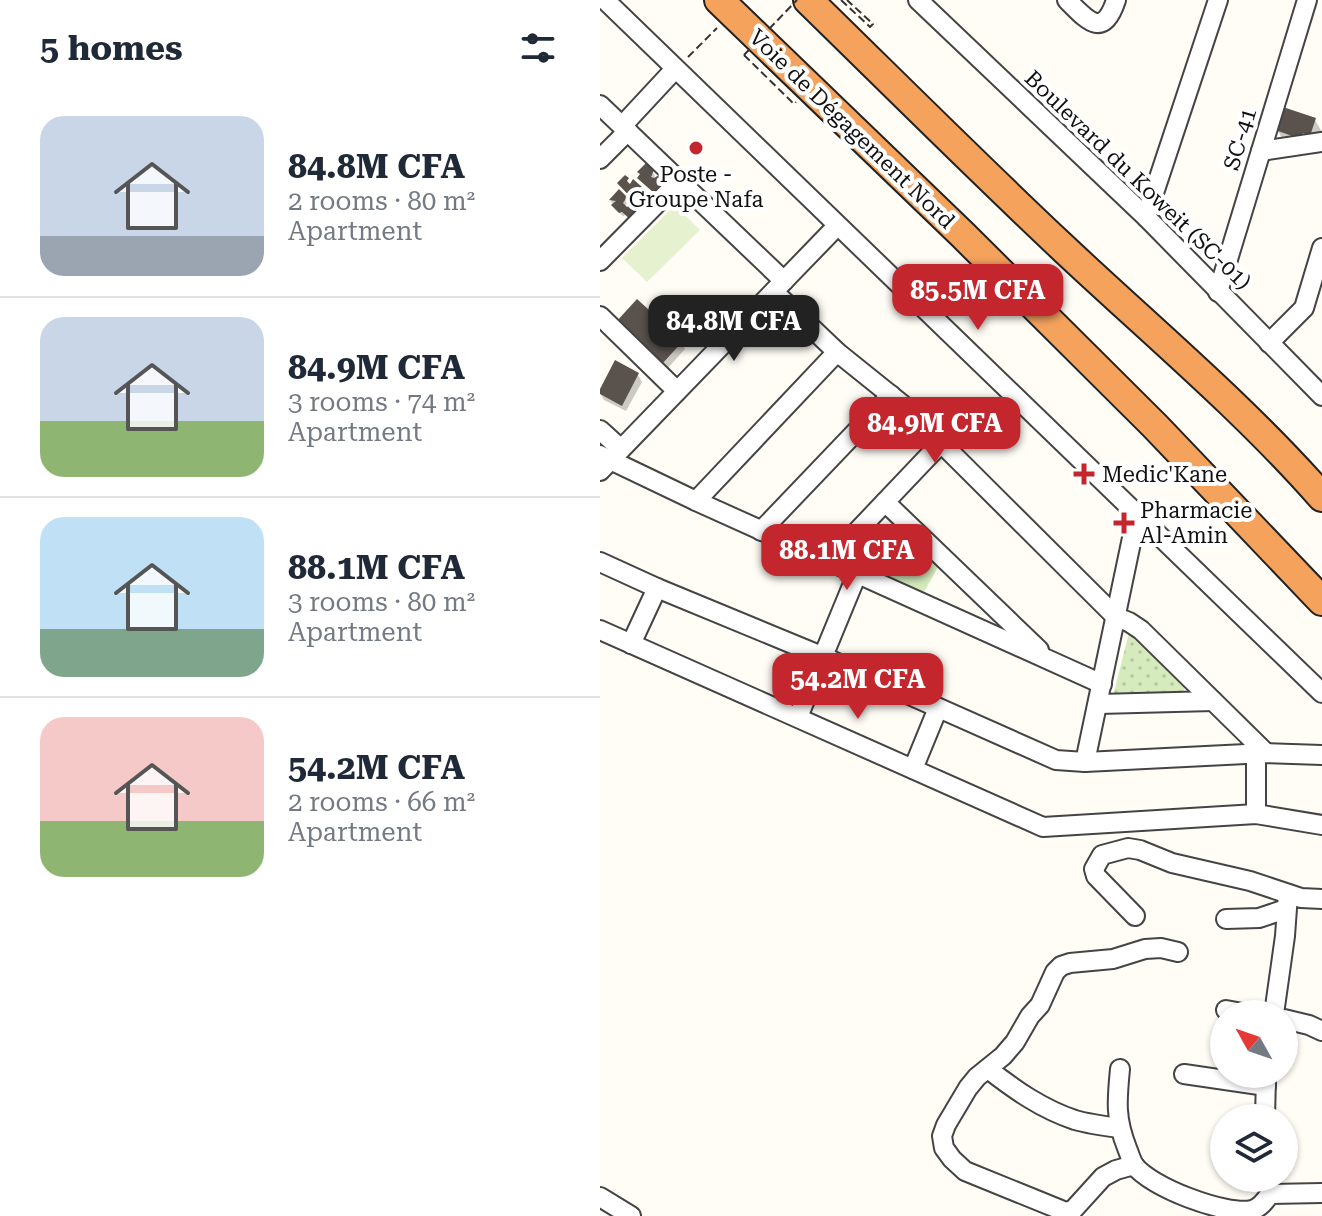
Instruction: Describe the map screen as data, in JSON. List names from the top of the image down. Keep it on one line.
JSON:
{"streets":{"highway":["Voie de Dégagement Nord"],"street":["SC-41","Boulevard du Koweit (SC-01)"]},"crossings":[["SC-41","Boulevard du Koweit (SC-01)"]],"places":{"other":["Poste - Groupe Nafa"],"health":["Medic'Kane","Pharmacie Al-Amin"]},"north":"top left","page":{"heading":"5 homes","list":[{"name":"84.8M CFA","note":"2 rooms · 80 m² · Apartment"},{"name":"84.9M CFA","note":"3 rooms · 74 m² · Apartment"},{"name":"88.1M CFA","note":"3 rooms · 80 m² · Apartment"},{"name":"54.2M CFA","note":"2 rooms · 66 m² · Apartment"}],"price":["85.5M CFA","84.8M CFA","84.9M CFA","88.1M CFA","54.2M CFA"]}}
